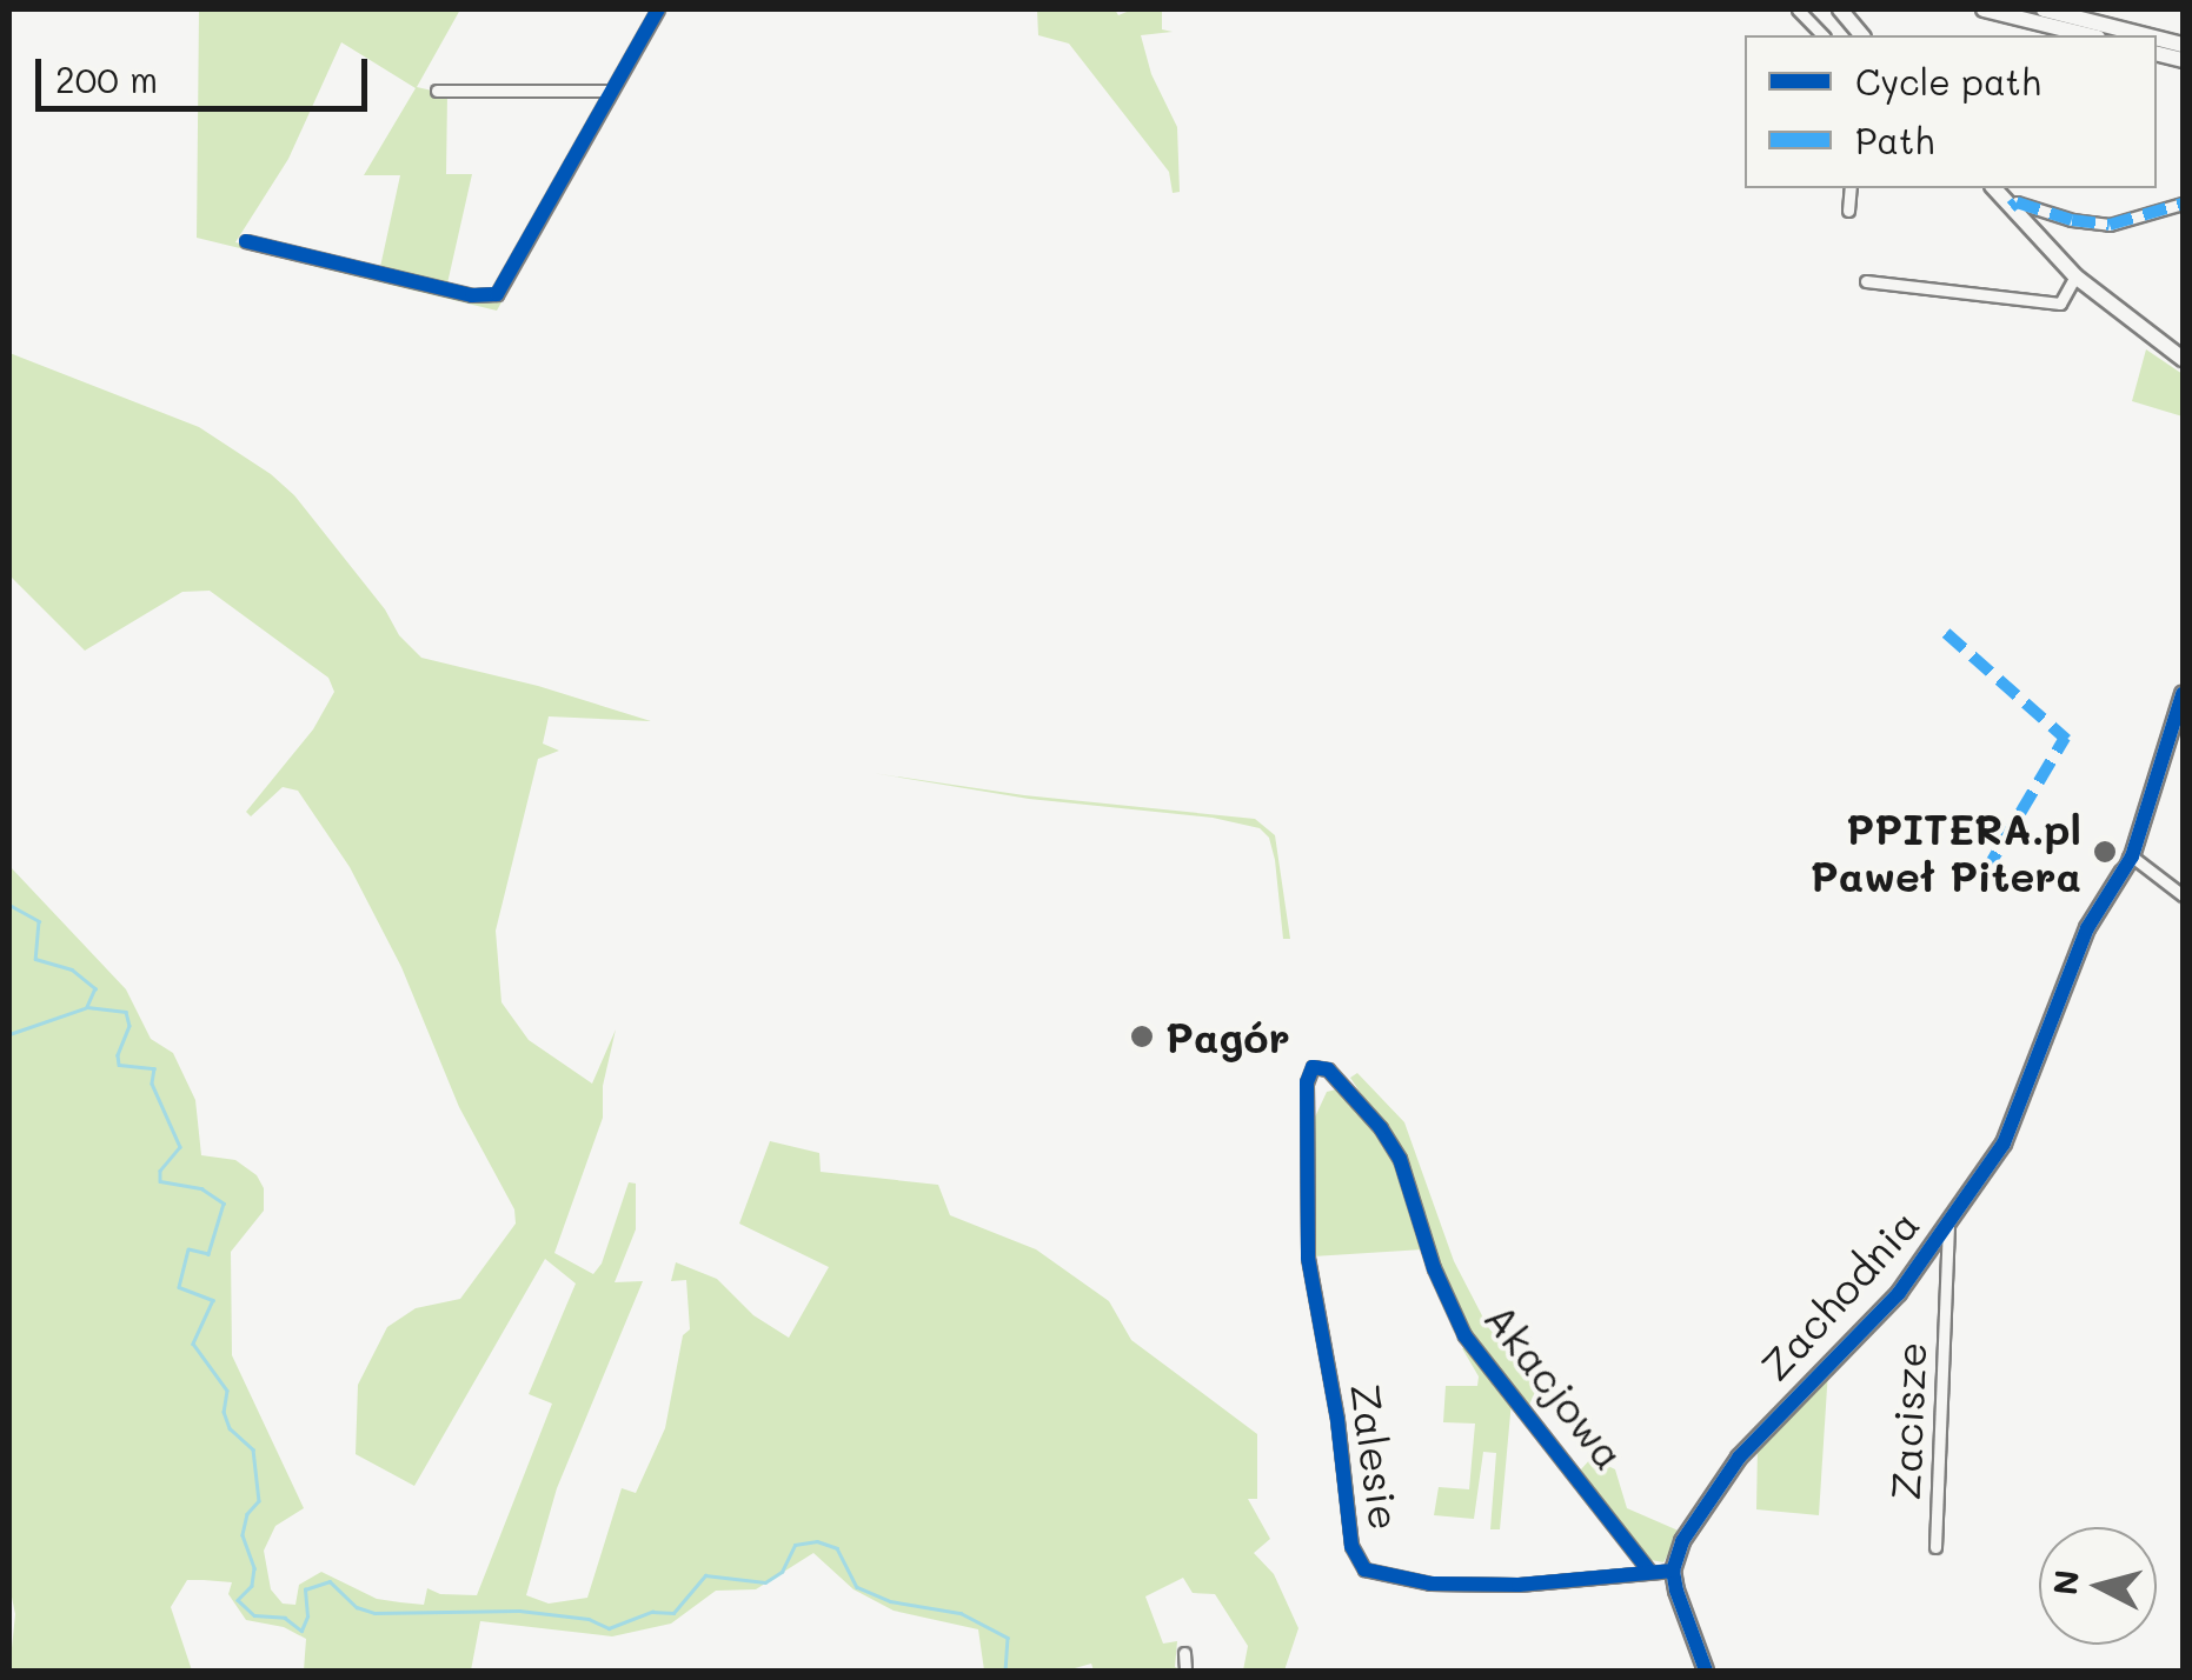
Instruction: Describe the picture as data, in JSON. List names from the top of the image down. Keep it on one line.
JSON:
{"streets":{"street":["Zachodnia","Akacjowa","Zacisze","Zalesie"]},"crossings":[["Zachodnia","Zacisze"],["Akacjowa","Zalesie"]],"places":["PPITERA.pl Paweł Pitera","Pagór"],"legend":["Cycle path","Path"],"scale_bar":"200 m","north":"left"}
